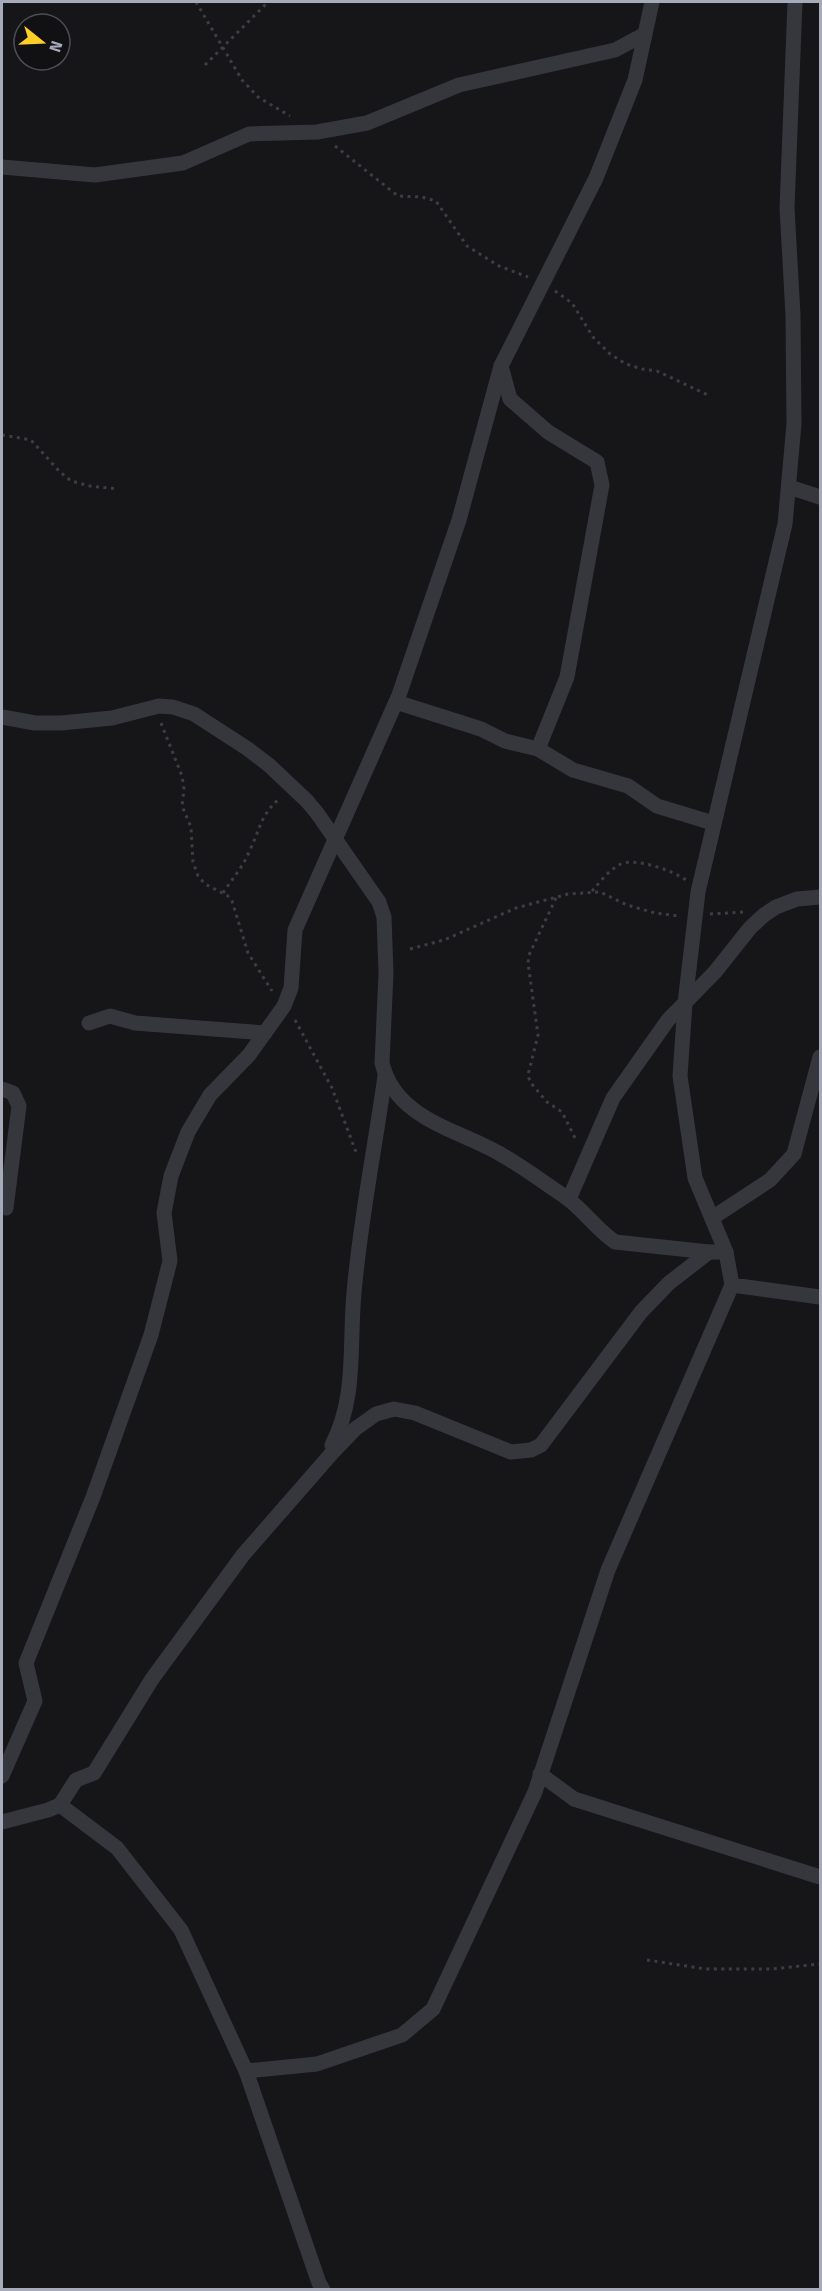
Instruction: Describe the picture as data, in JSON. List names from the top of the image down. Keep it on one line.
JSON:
{"north":"right"}
